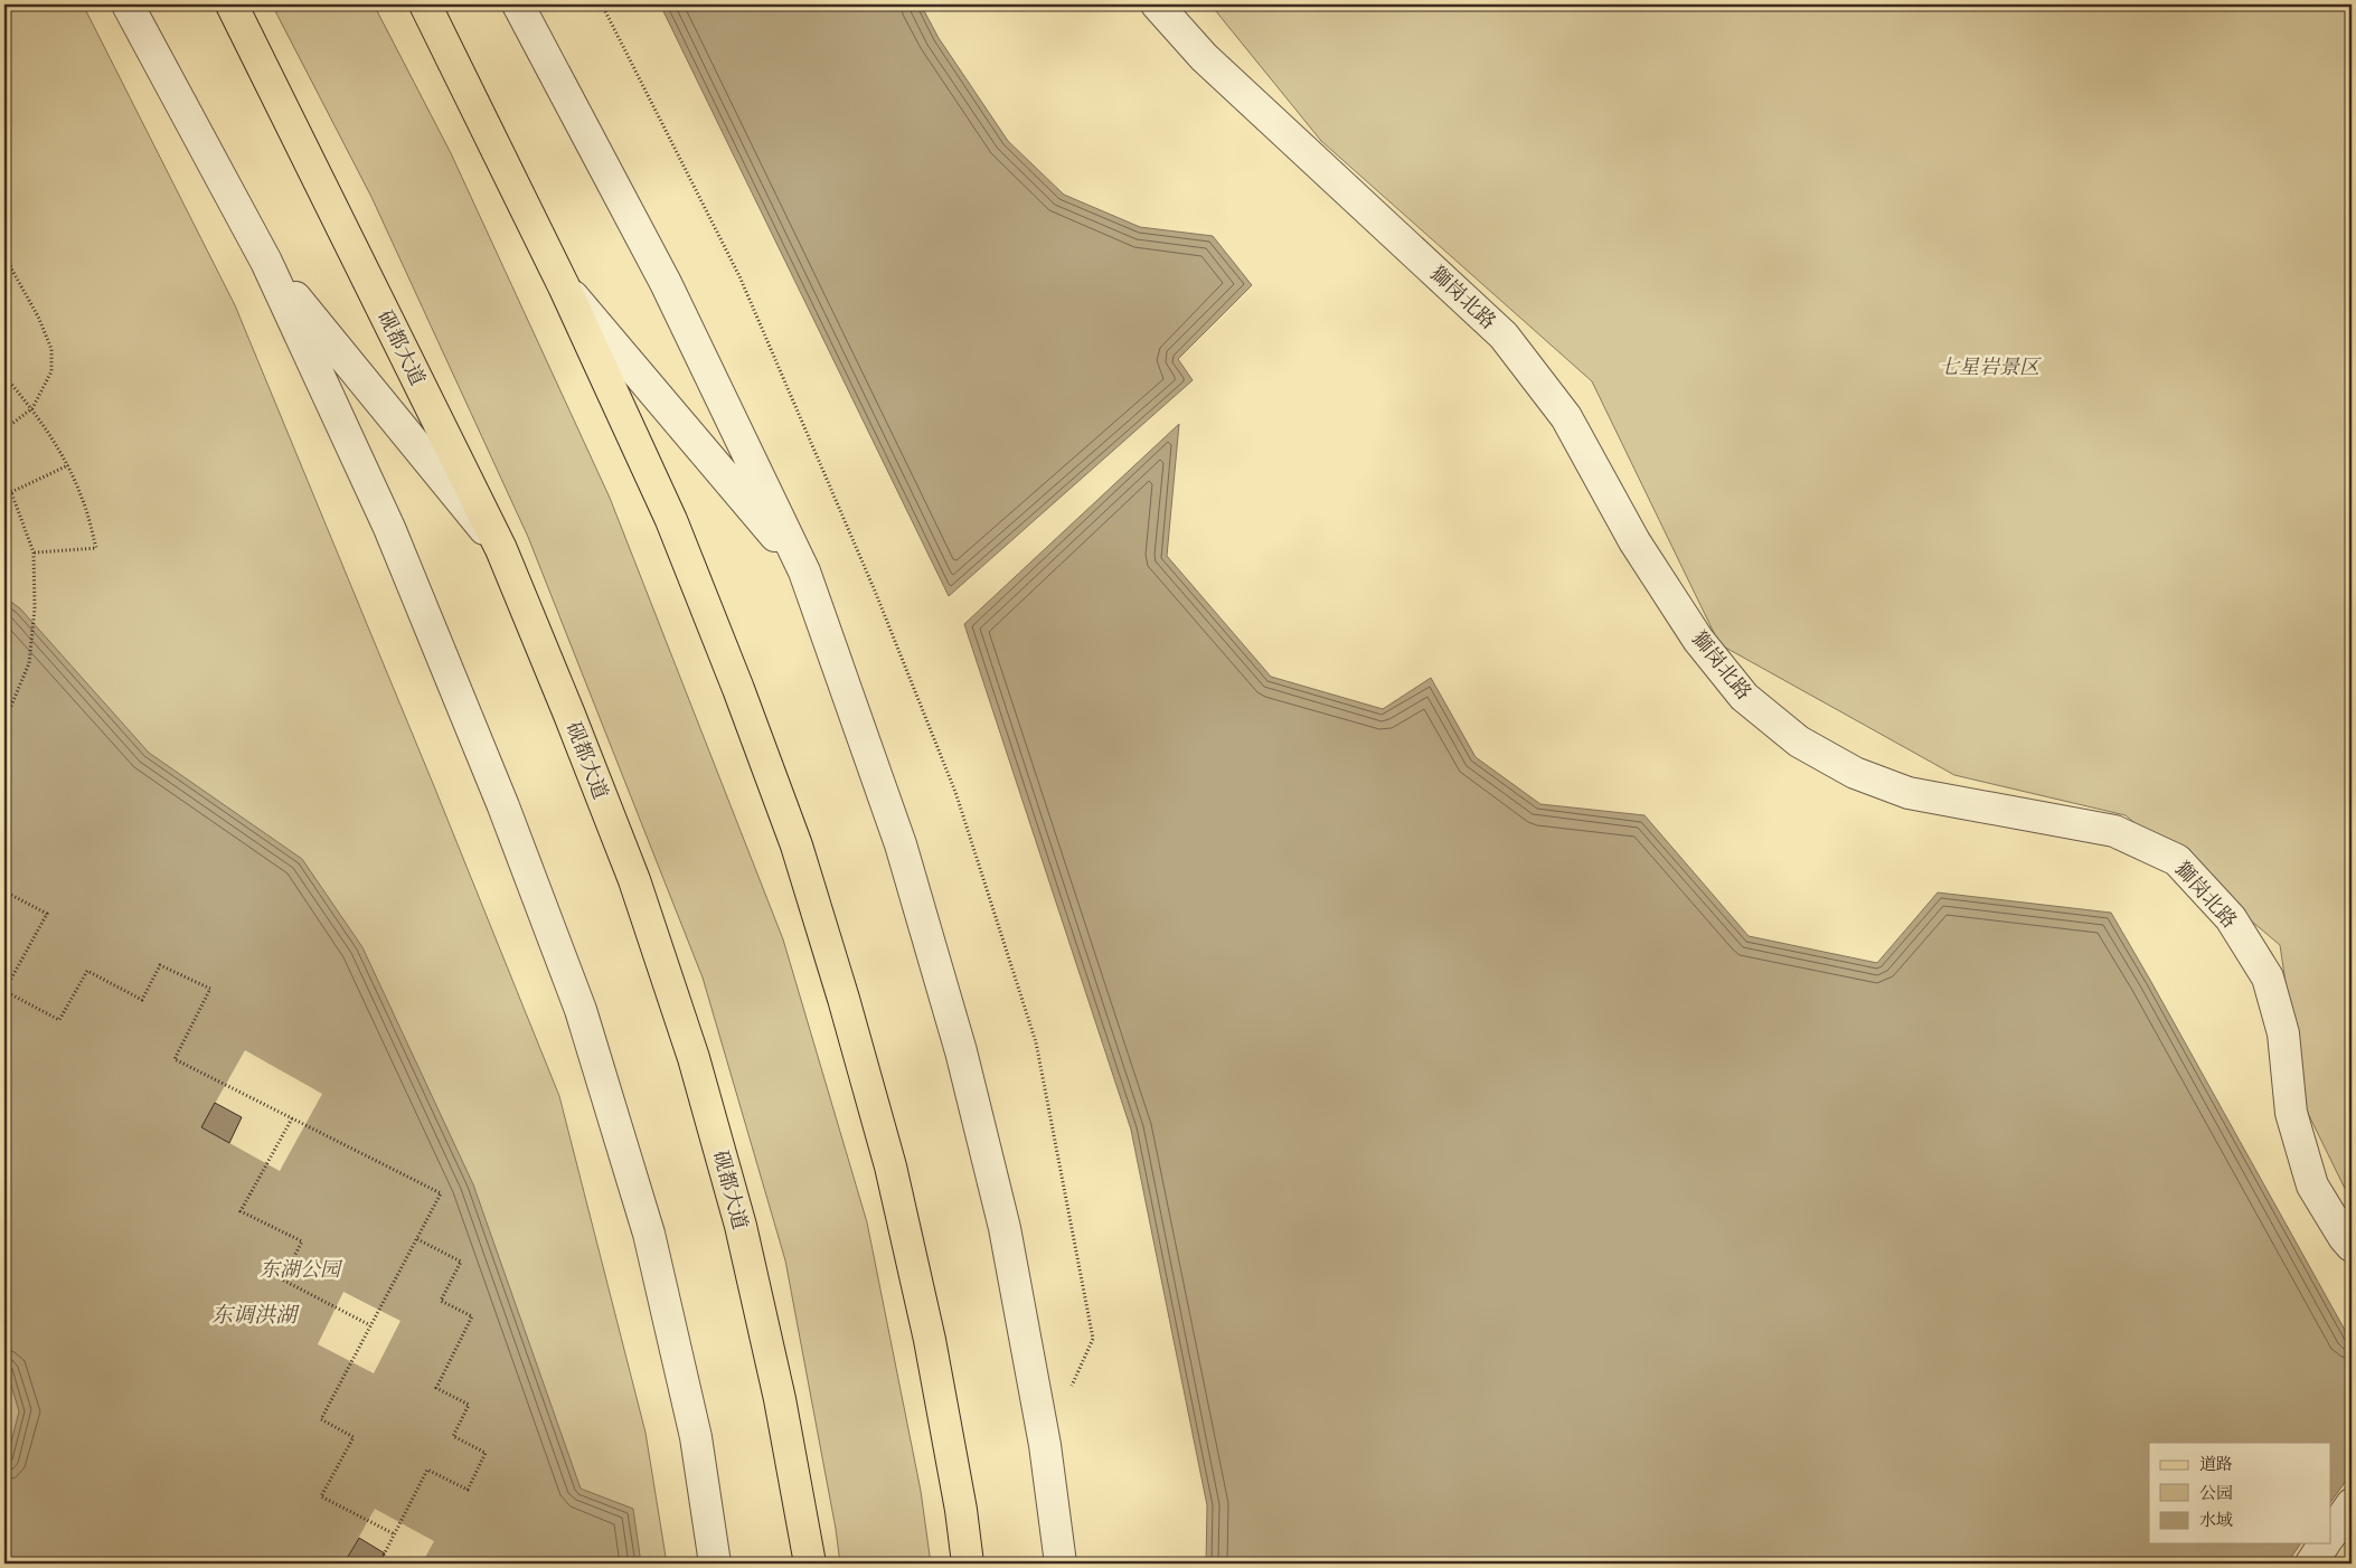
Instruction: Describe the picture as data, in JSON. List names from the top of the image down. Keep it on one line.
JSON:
{"streets":{"main road":["砚都大道"],"street":["獅岗北路"]},"water":["东调洪湖"],"parks":["七星岩景区","东湖公园"],"legend":["道路","公园","水域"]}
